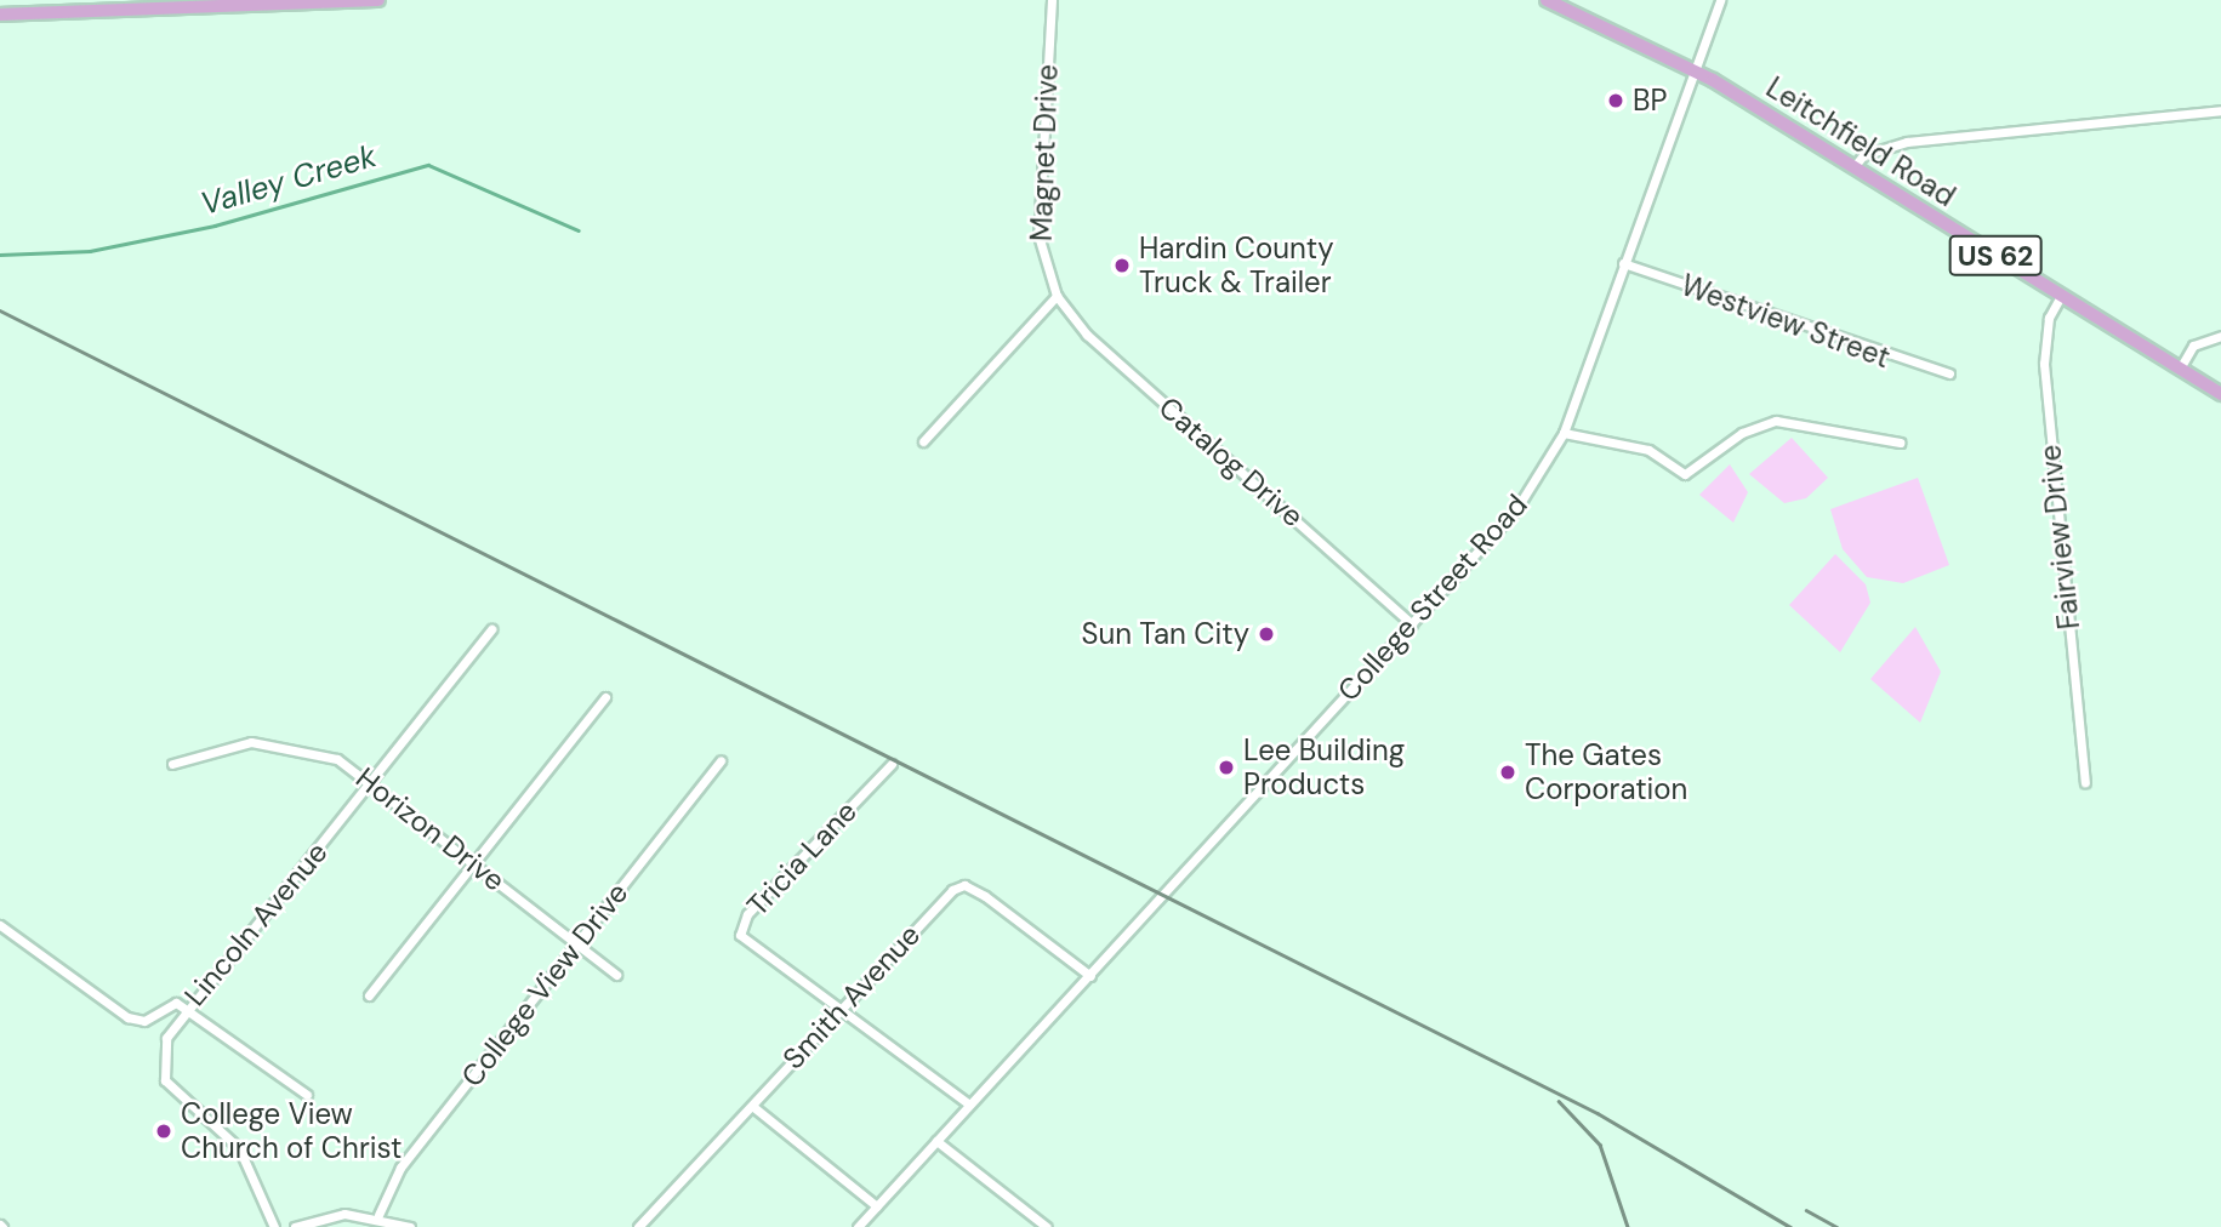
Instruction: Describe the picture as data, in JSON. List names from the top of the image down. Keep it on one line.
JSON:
{"streets":{"main road":["Leitchfield Road","US 62"],"street":["Magnet Drive","Westview Street","Catalog Drive","Fairview Drive","College Street Road","Horizon Drive","Tricia Lane","Lincoln Avenue","College View Drive","Smith Avenue"]},"crossings":[["Leitchfield Road","US 62"],["Leitchfield Road","Fairview Drive"],["Leitchfield Road","College Street Road"],["Magnet Drive","Catalog Drive"],["US 62","College Street Road"],["Westview Street","College Street Road"],["Catalog Drive","College Street Road"],["College Street Road","Tricia Lane"],["College Street Road","Smith Avenue"],["Horizon Drive","Lincoln Avenue"],["Horizon Drive","College View Drive"],["Tricia Lane","Smith Avenue"]],"water":["Valley Creek"],"places":["BP","Hardin County Truck & Trailer","Sun Tan City","Lee Building Products","The Gates Corporation","College View Church of Christ"]}
